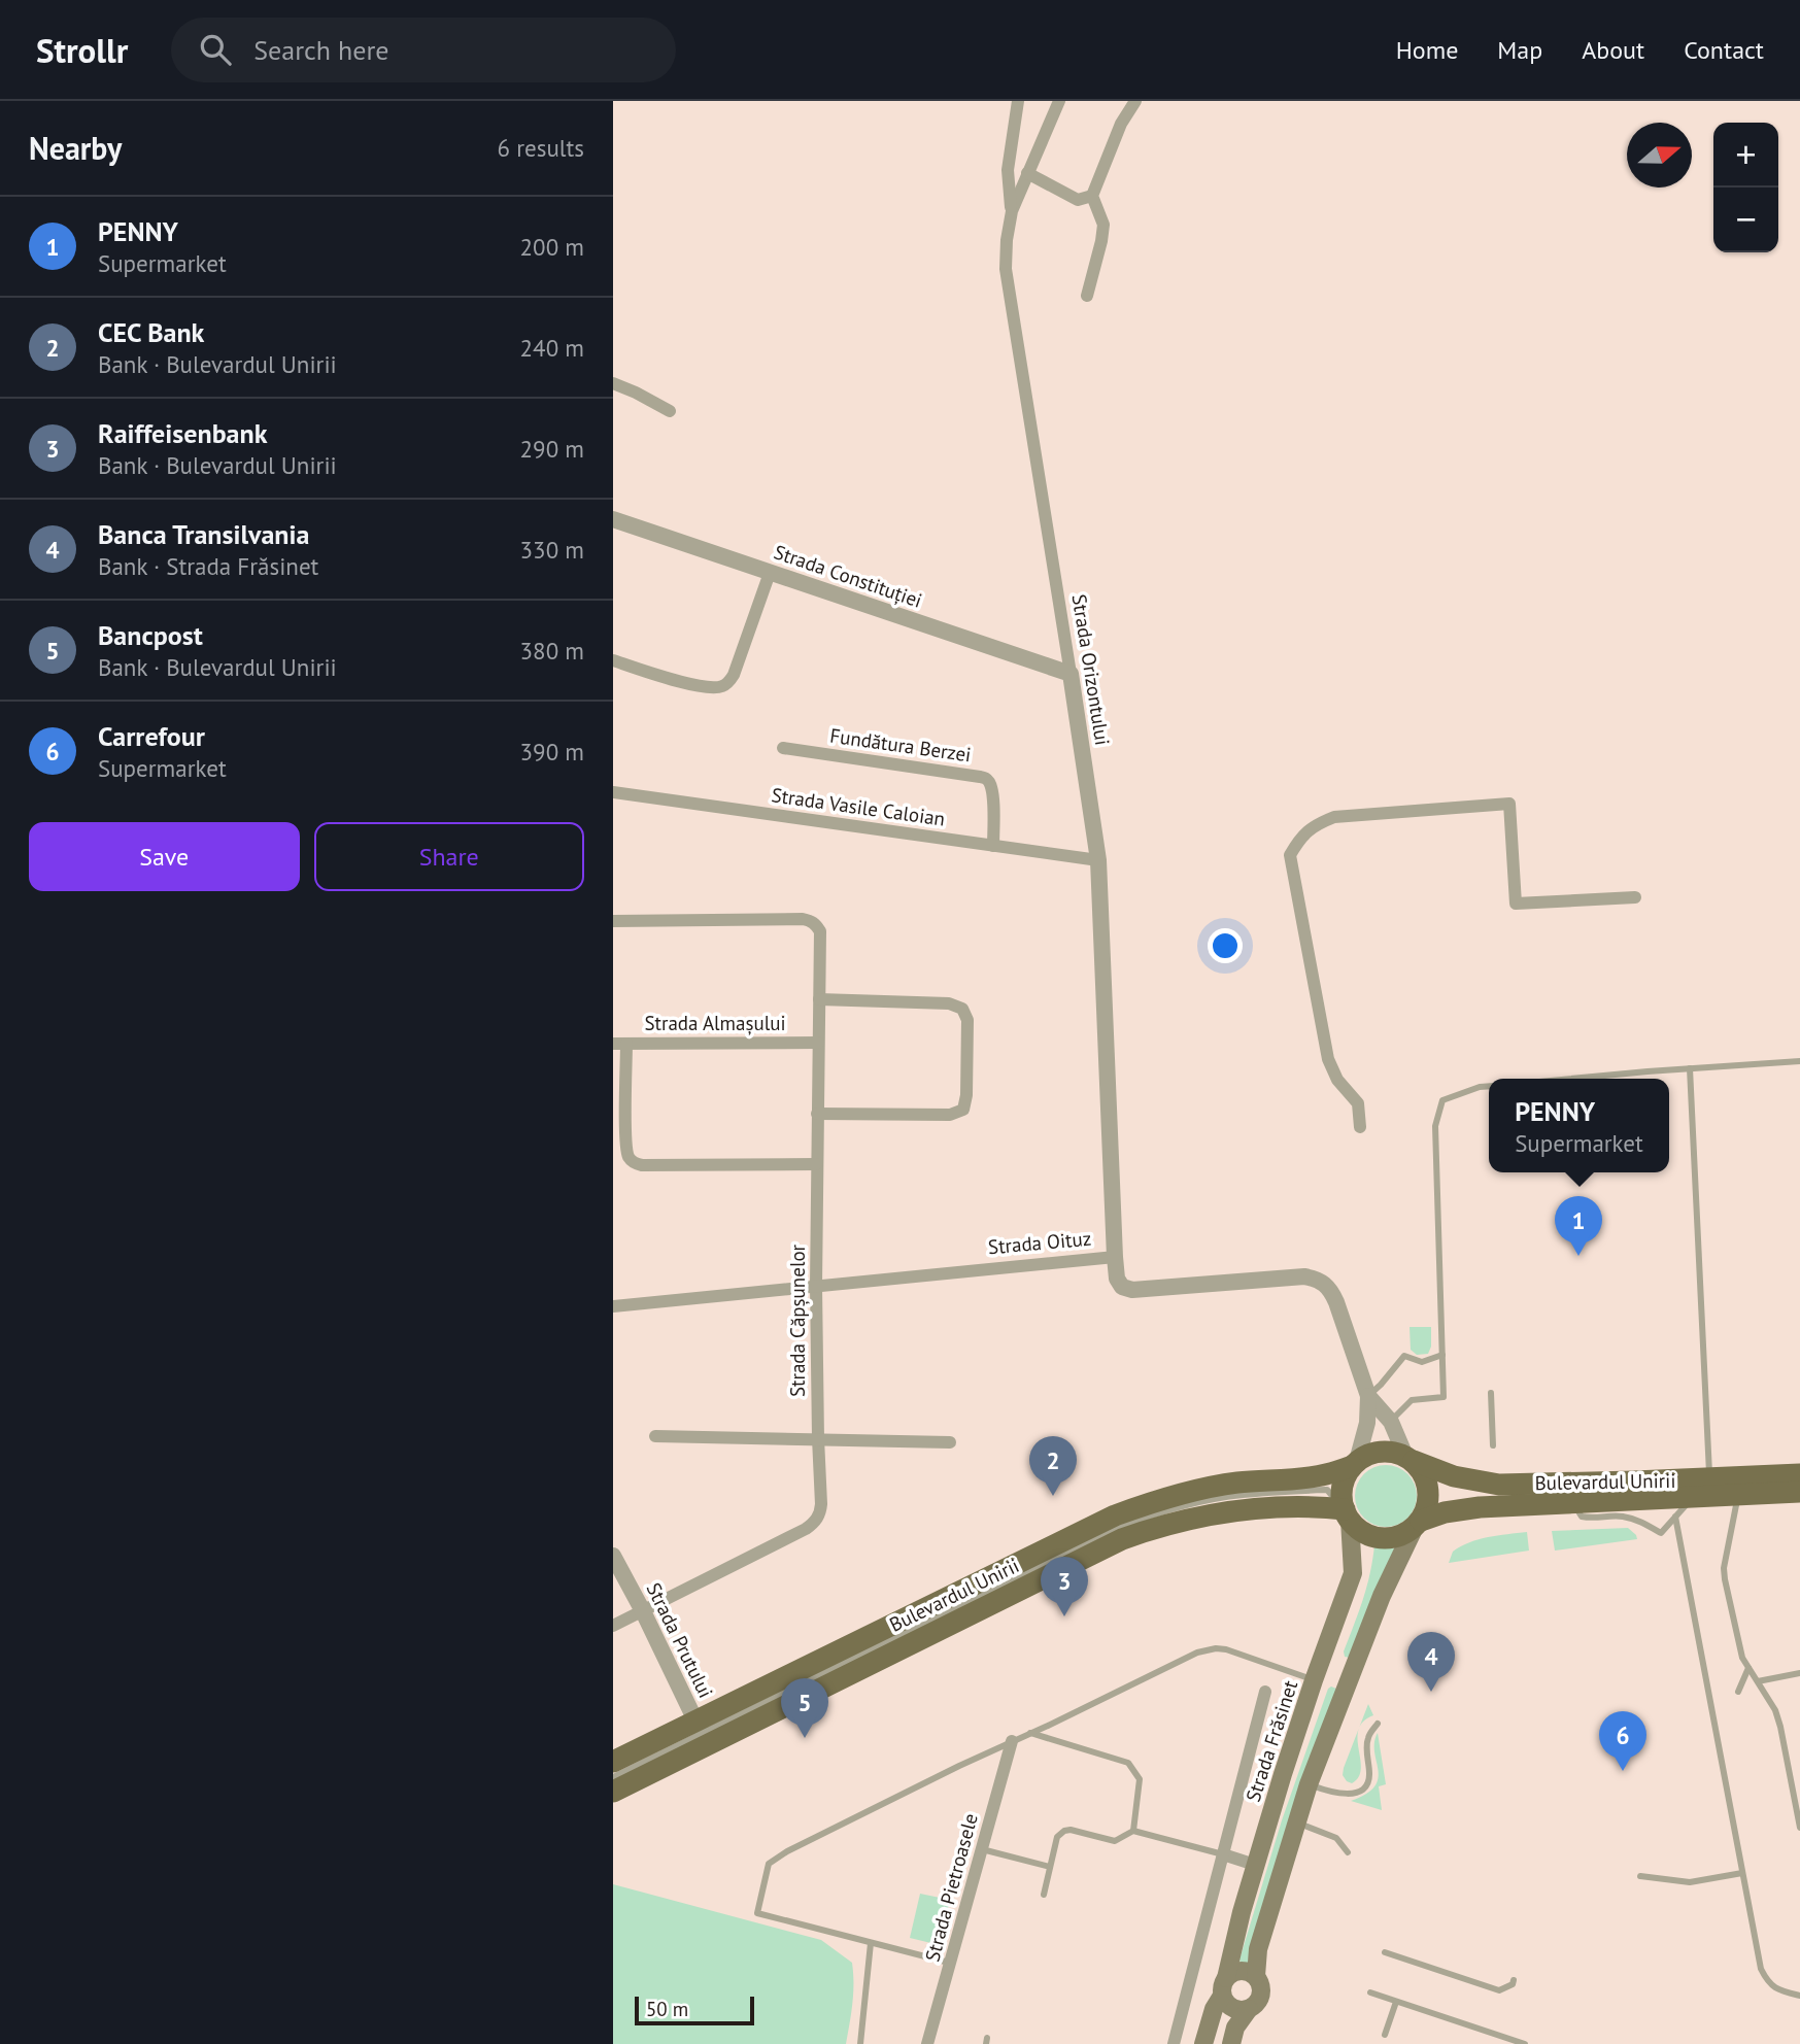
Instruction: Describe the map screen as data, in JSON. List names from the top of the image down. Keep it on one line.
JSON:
{"streets":{"main road":["Bulevardul Unirii","Strada Frăsinet"],"street":["Strada Constituției","Strada Orizontului","Fundătura Berzei","Strada Vasile Caloian","Strada Almașului","Strada Oituz","Strada Căpșunelor","Strada Prutului","Strada Pietroasele"]},"crossings":[["Strada Constituției","Strada Orizontului"],["Strada Orizontului","Strada Vasile Caloian"],["Strada Orizontului","Strada Oituz"],["Fundătura Berzei","Strada Vasile Caloian"],["Strada Almașului","Strada Căpșunelor"],["Strada Oituz","Strada Căpșunelor"],["Strada Oituz","Bulevardul Unirii"],["Strada Oituz","Strada Frăsinet"],["Strada Căpșunelor","Strada Prutului"],["Bulevardul Unirii","Strada Prutului"],["Bulevardul Unirii","Strada Frăsinet"]],"scale_bar":"50 m","north":"right","page":{"header":"Strollr","search":"Search here","nav":["Home","Map","About","Contact"],"heading":["Nearby","6 results"],"map_buttons":["+","−"],"list":[{"mark":"1","name":"PENNY","note":"Supermarket","value":"200 m"},{"mark":"2","name":"CEC Bank","note":"Bank · Bulevardul Unirii","value":"240 m"},{"mark":"3","name":"Raiffeisenbank","note":"Bank · Bulevardul Unirii","value":"290 m"},{"mark":"4","name":"Banca Transilvania","note":"Bank · Strada Frăsinet","value":"330 m"},{"mark":"5","name":"Bancpost","note":"Bank · Bulevardul Unirii","value":"380 m"},{"mark":"6","name":"Carrefour","note":"Supermarket","value":"390 m"}],"buttons":["Save","Share"],"popup":["PENNY","Supermarket"],"pins":["1","2","3","4","5","6"],"scale":"50 m"}}
